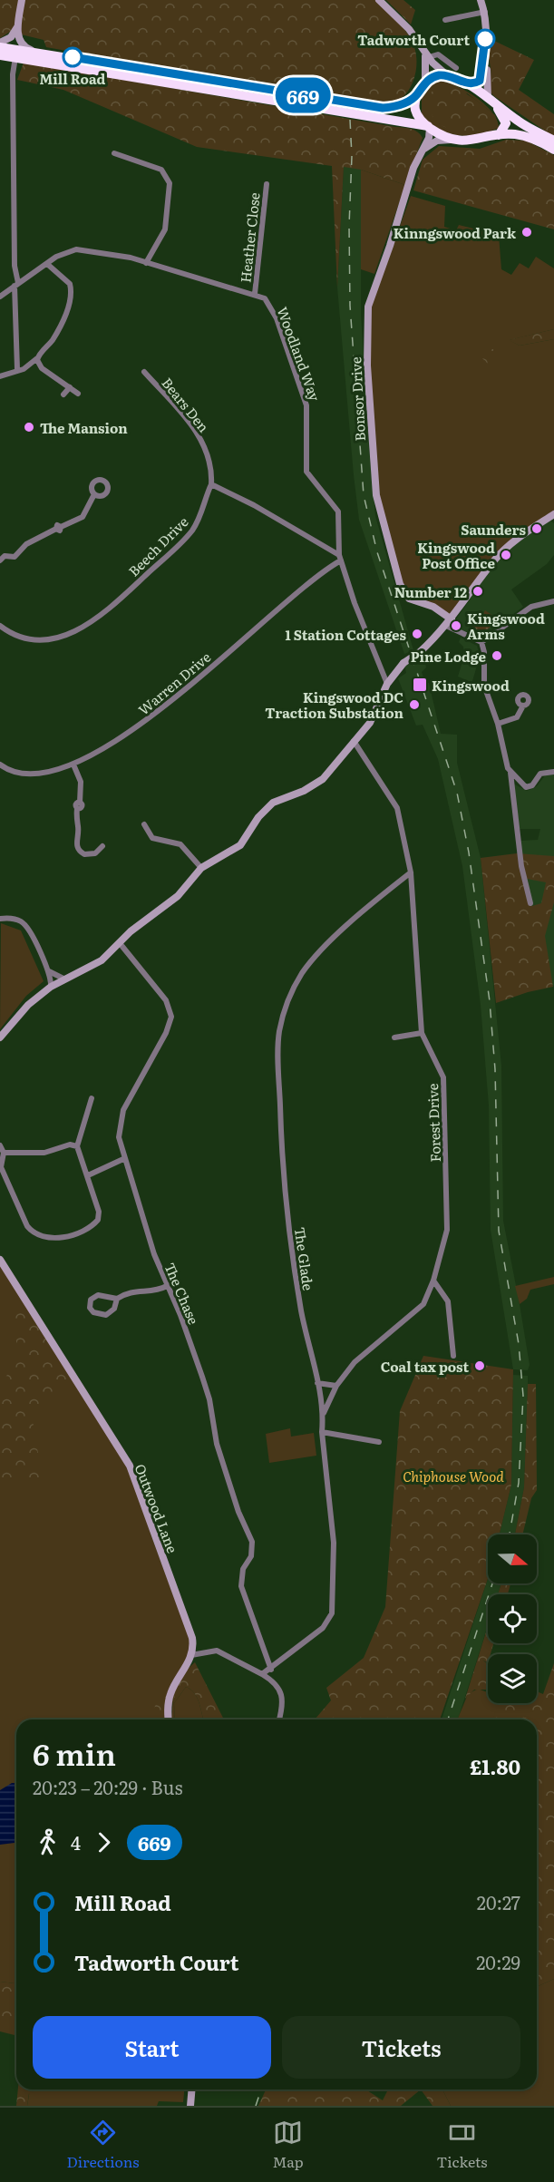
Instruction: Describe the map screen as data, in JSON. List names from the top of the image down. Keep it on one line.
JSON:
{"streets":{"main road":["Bonsor Drive","Outwood Lane"],"street":["Heather Close","Woodland Way","Bears Den","Beech Drive","Warren Drive","Forest Drive","The Glade","The Chase"]},"crossings":[["Heather Close","Woodland Way"],["Woodland Way","Warren Drive"],["Bears Den","Beech Drive"],["Forest Drive","The Glade"],["The Glade","The Chase"]],"parks":["Chiphouse Wood"],"places":{"other":["Tadworth Court","Mill Road","Kinngswood Park","The Mansion","Saunders","Kingswood Post Office","Number 12","Kingswood Arms","1 Station Cottages","Pine Lodge","Kingswood DC Traction Substation","Coal tax post"],"transit":["Kingswood"]},"lines":["bus line 669"],"north":"right","page":{"on_map":"669","heading":["6 min","20:23 – 20:29 · Bus","£1.80"],"legs":["4","669"],"list":[{"name":"Mill Road","value":"20:27"},{"name":"Tadworth Court","value":"20:29"}],"buttons":["Start","Tickets"],"tabs":["Directions","Map","Tickets"]}}
